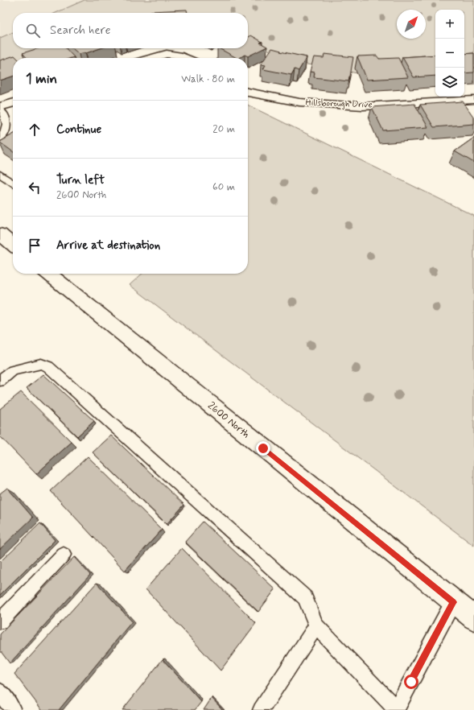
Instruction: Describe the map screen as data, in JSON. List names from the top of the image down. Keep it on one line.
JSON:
{"streets":{"main road":["Hillsborough Drive","2600 North"]},"north":"top right","page":{"map_buttons":["+","−"],"search":"Search here","heading":["1 min","Walk · 80 m"],"list":[["Continue","20 m"],["Turn left","2600 North","60 m"],"Arrive at destination"]}}
